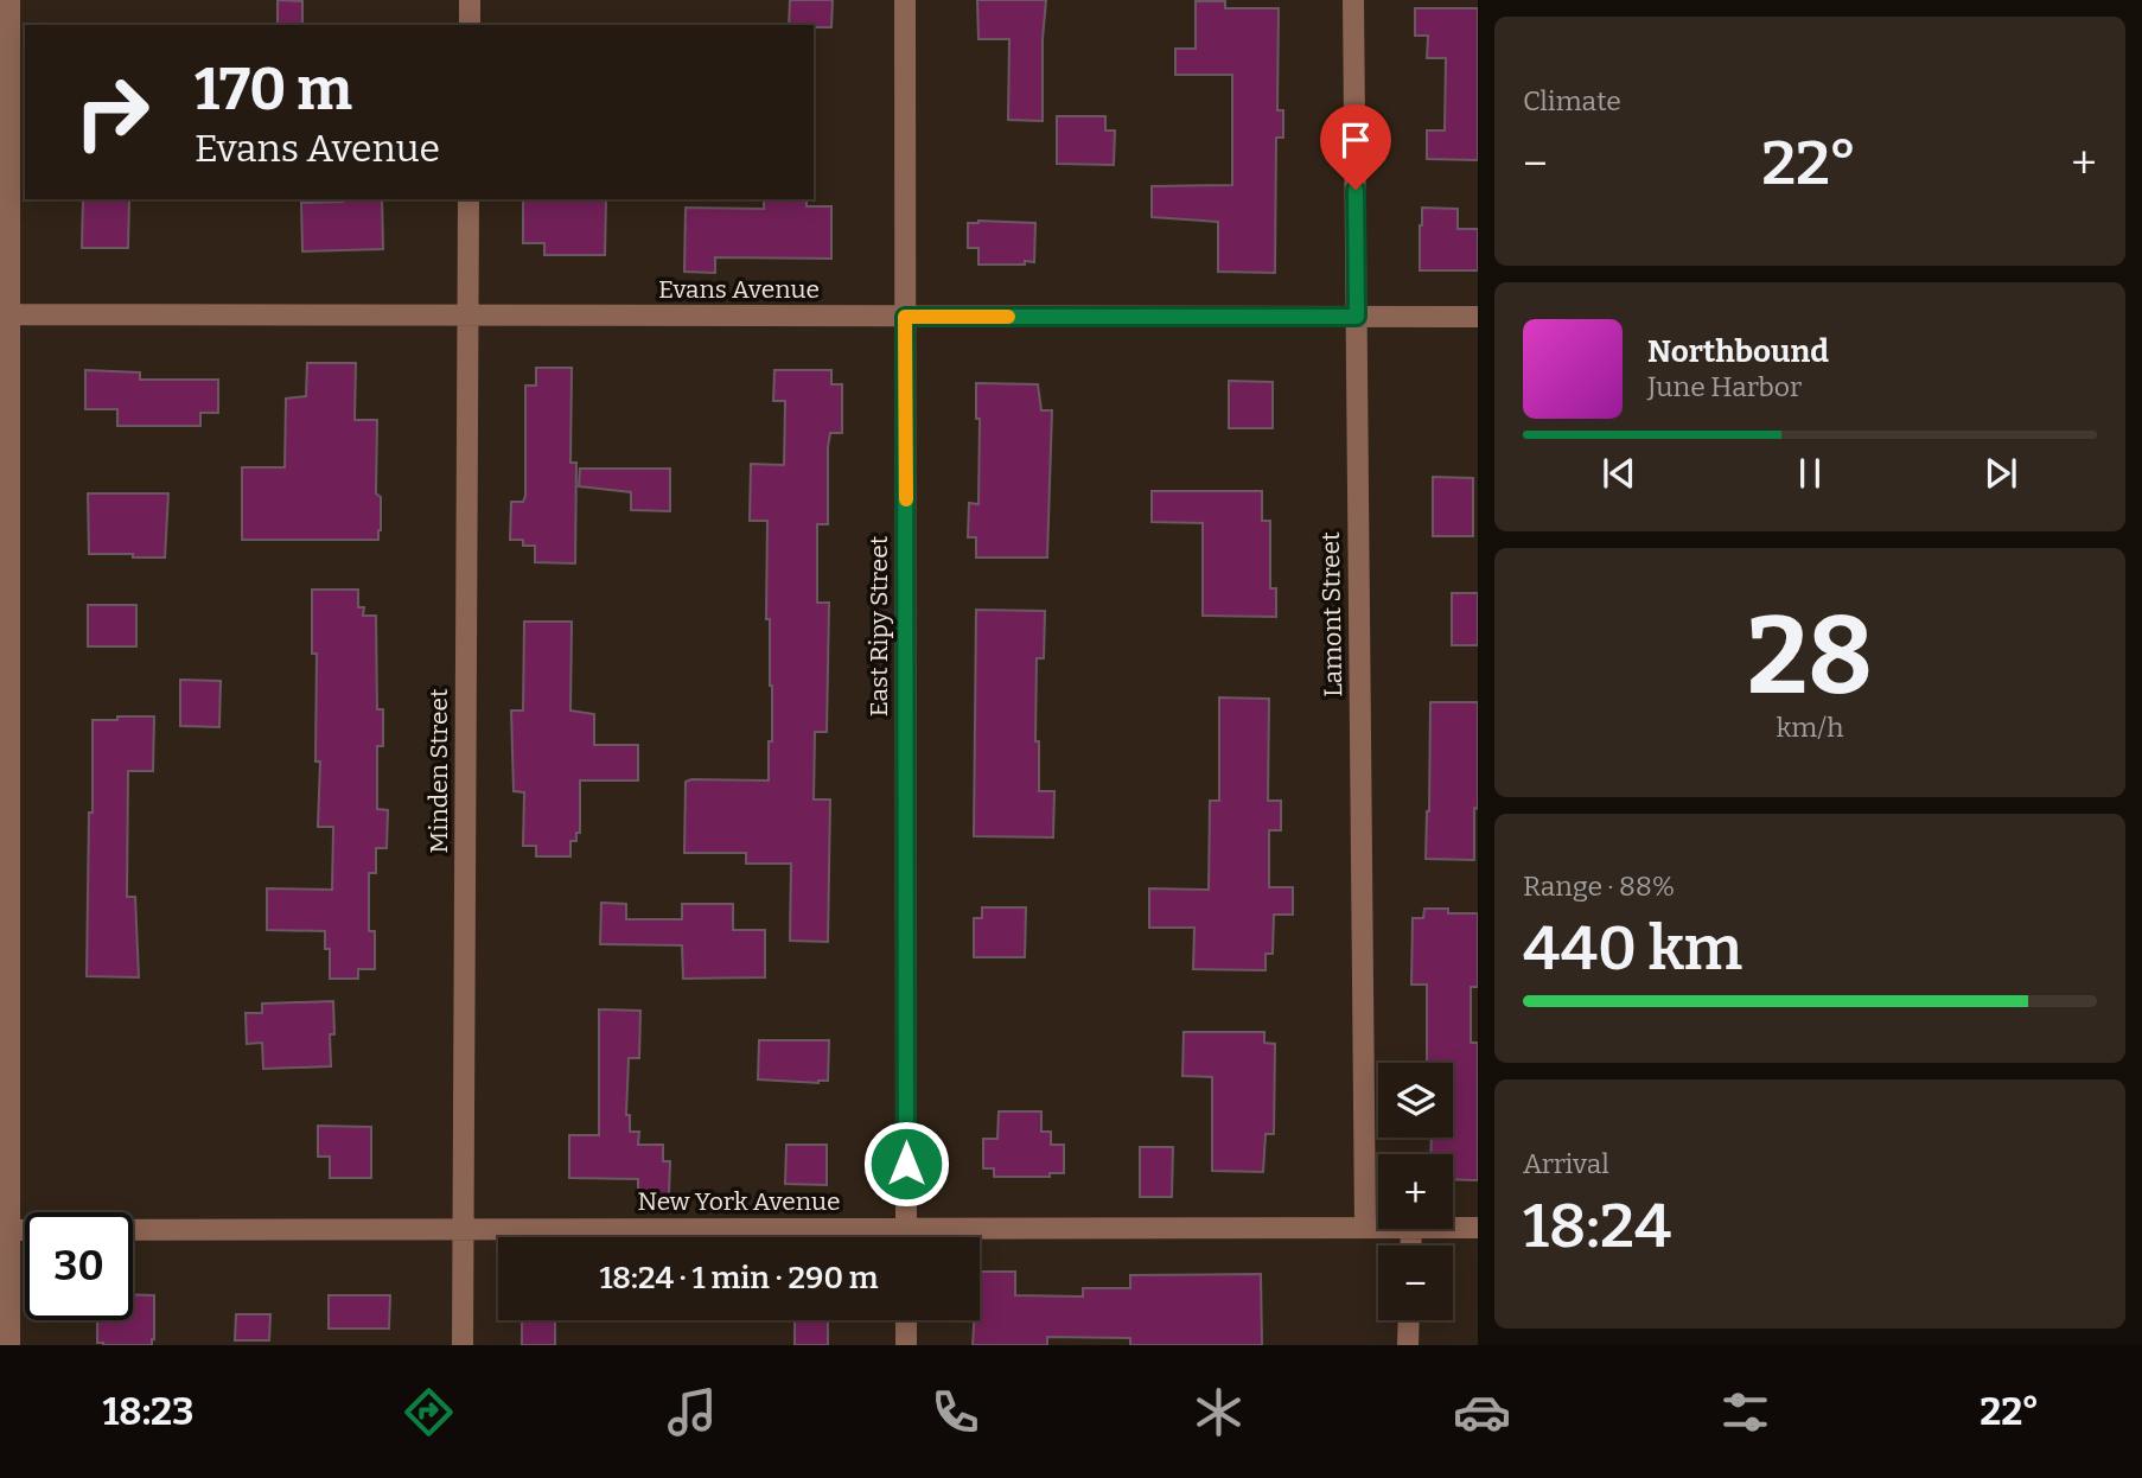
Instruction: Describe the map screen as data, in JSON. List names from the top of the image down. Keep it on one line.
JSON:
{"streets":{"street":["Evans Avenue","Lamont Street","East Ripy Street","Minden Street","New York Avenue"]},"crossings":[["Evans Avenue","Lamont Street"],["Evans Avenue","East Ripy Street"],["Evans Avenue","Minden Street"],["Lamont Street","New York Avenue"],["East Ripy Street","New York Avenue"],["Minden Street","New York Avenue"]],"page":{"tile":["Climate",["28","km/h"],["Range · 88%","440 km"],["Arrival","18:24"]],"turn":["170 m","Evans Avenue"],"heat":["−","22°","+"],"song":["Northbound","June Harbor"],"map_buttons":["+","−"],"limit":"30","trip":"18:24 · 1 min · 290 m","tabs":["18:23","22°"]}}
